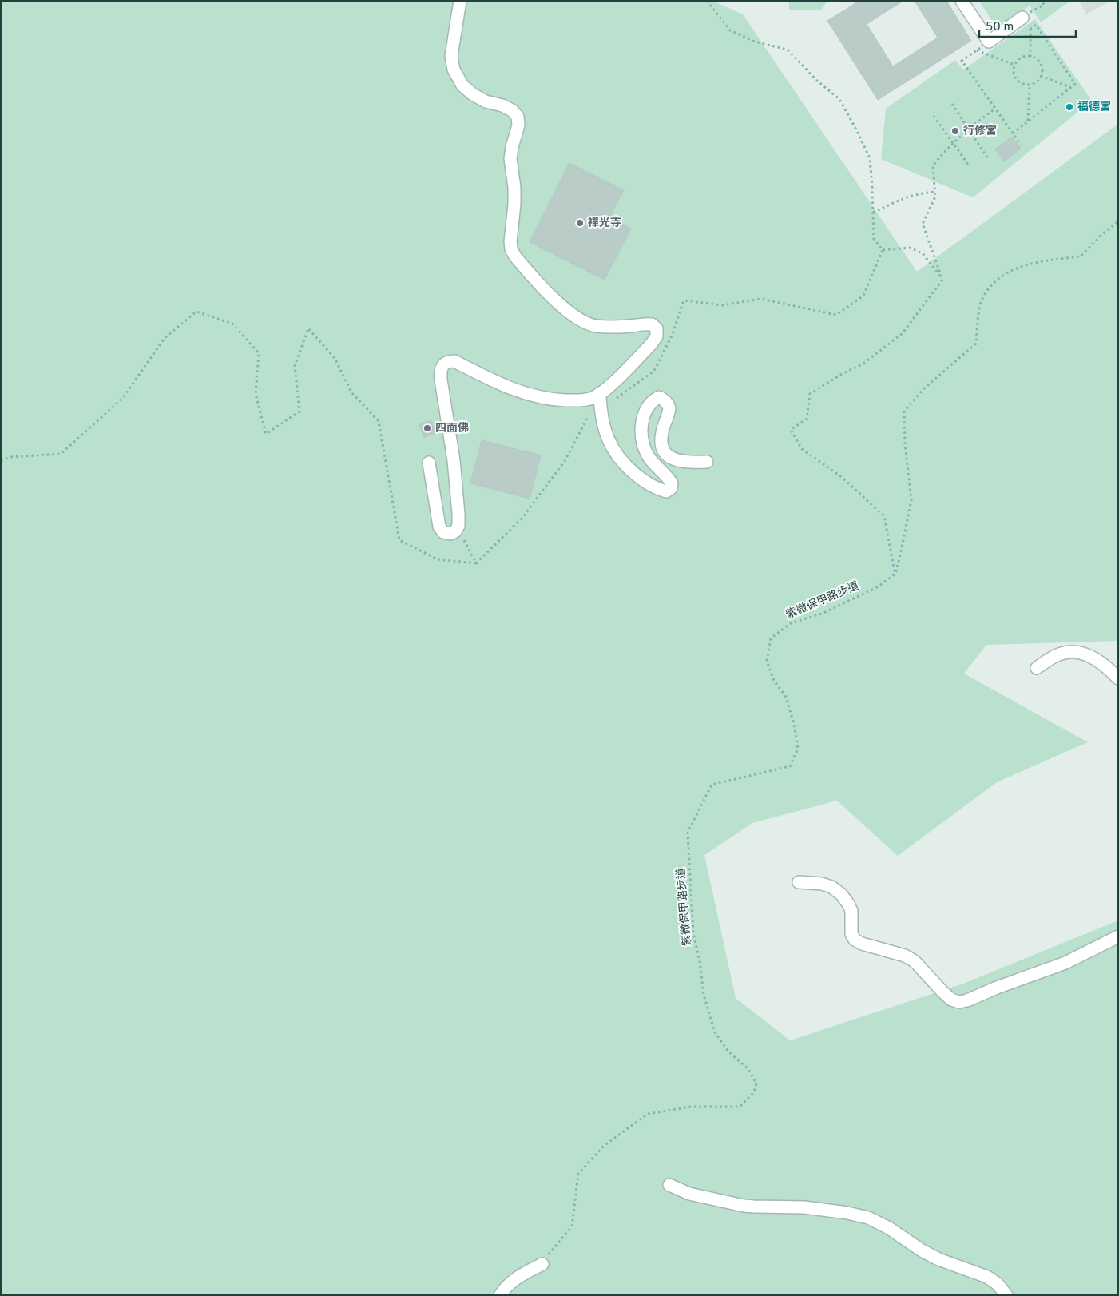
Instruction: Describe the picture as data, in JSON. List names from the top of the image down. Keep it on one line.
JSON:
{"streets":{"path":["紫微保甲路步道"]},"places":["福德宮","行修宮","禪光寺","四面佛"],"scale_bar":"50 m"}
